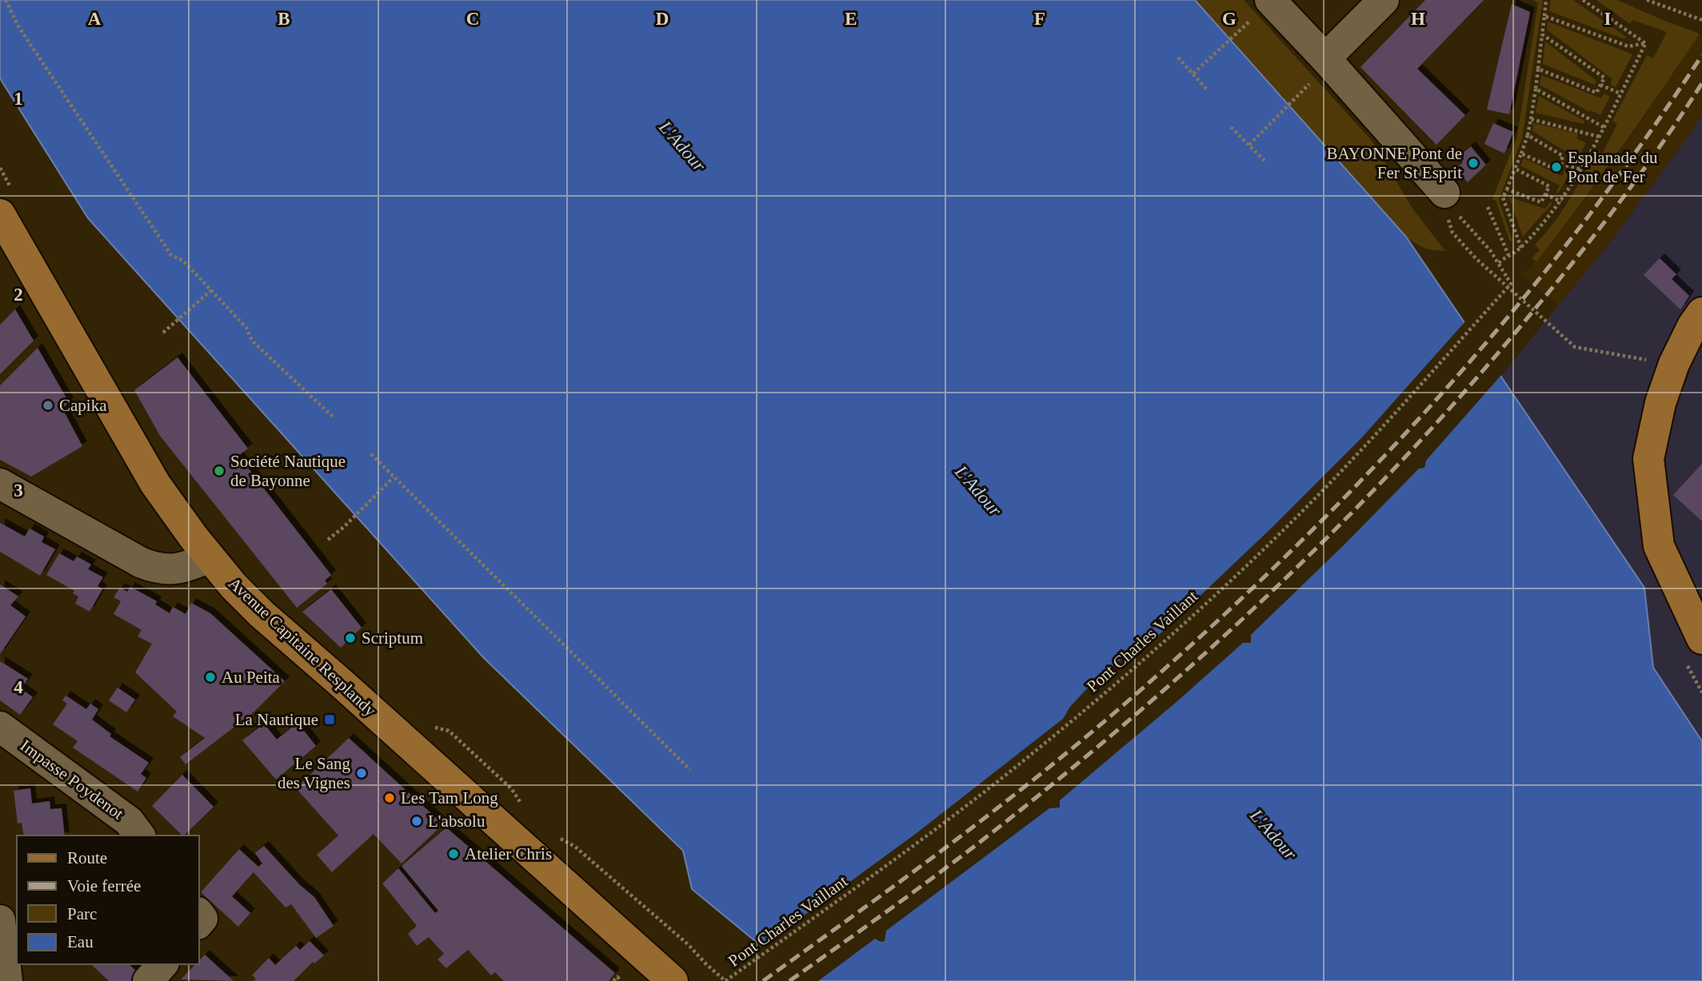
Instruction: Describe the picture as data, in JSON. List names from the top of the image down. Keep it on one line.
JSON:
{"streets":{"main road":["Avenue Capitaine Resplandy"],"street":["Impasse Poydenot"],"path":["Pont Charles Vaillant"]},"water":["L'Adour"],"places":{"other":["BAYONNE Pont de Fer St Esprit","Esplanade du Pont de Fer","Capika","Société Nautique de Bayonne","Scriptum","Au Peita","Le Sang des Vignes","Les Tam Long","L'absolu","Atelier Chris"],"transit":["La Nautique"]},"legend":["Route","Voie ferrée","Parc","Eau"],"grid":{"columns":["A","B","C","D","E","F","G","H","I"],"rows":["1","2","3","4"]}}
